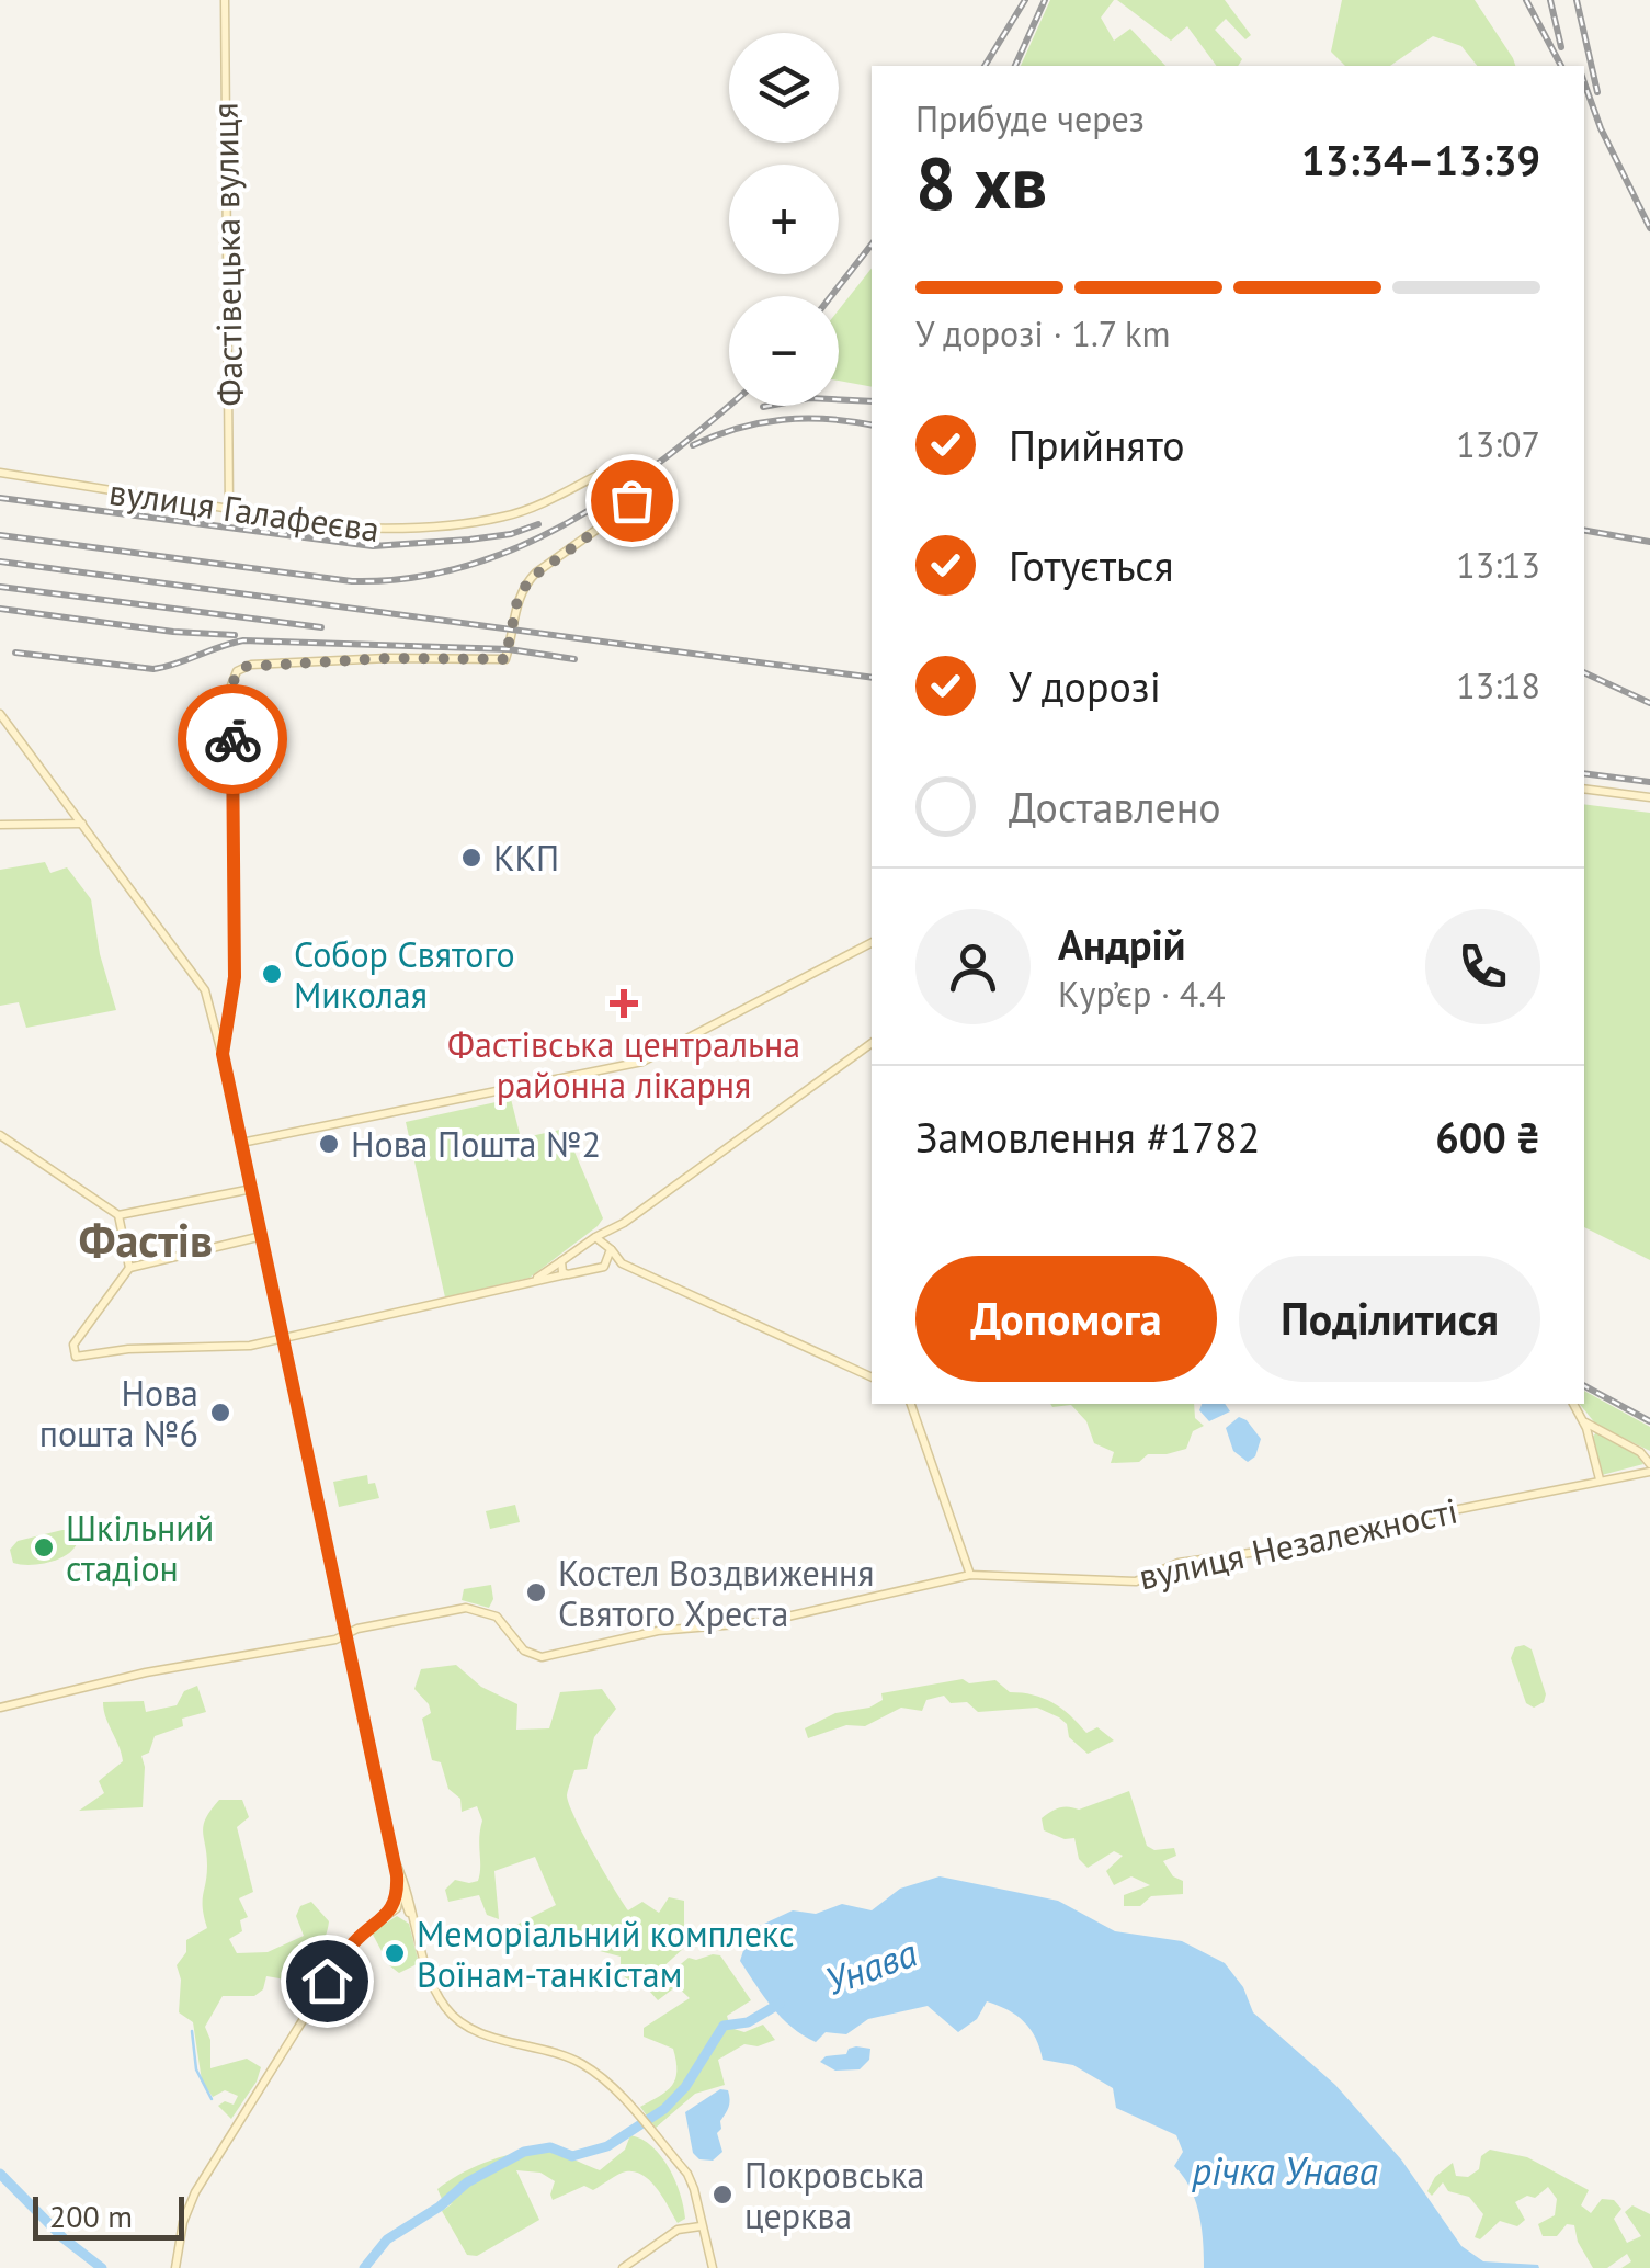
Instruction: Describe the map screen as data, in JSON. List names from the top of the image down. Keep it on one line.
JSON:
{"streets":{"street":["Фастівецька вулиця","вулиця Галафеєва","вулиця Незалежності"]},"crossings":[["Фастівецька вулиця","вулиця Галафеєва"]],"districts":["Фастів"],"water":["Унава","річка Унава"],"places":{"other":["ККП","Собор Святого Миколая","Нова Пошта №2","Нова пошта №6","Шкільний стадіон","Костел Воздвиження Святого Хреста","Меморіальний комплекс Воїнам-танкістам","Покровська церква"],"health":["Фастівська центральна районна лікарня"]},"scale_bar":"200 m","page":{"map_buttons":["+","−"],"heading":["8 хв","Прибуде через","13:34–13:39"],"panel":["Андрій","Кур’єр · 4.4","Замовлення #1782","600 ₴"],"bar":"У дорозі · 1.7 km","list":[["Прийнято","13:07"],["Готується","13:13"],["У дорозі","13:18"],"Доставлено"],"buttons":["Допомога","Поділитися"],"scale":"200 m"}}
